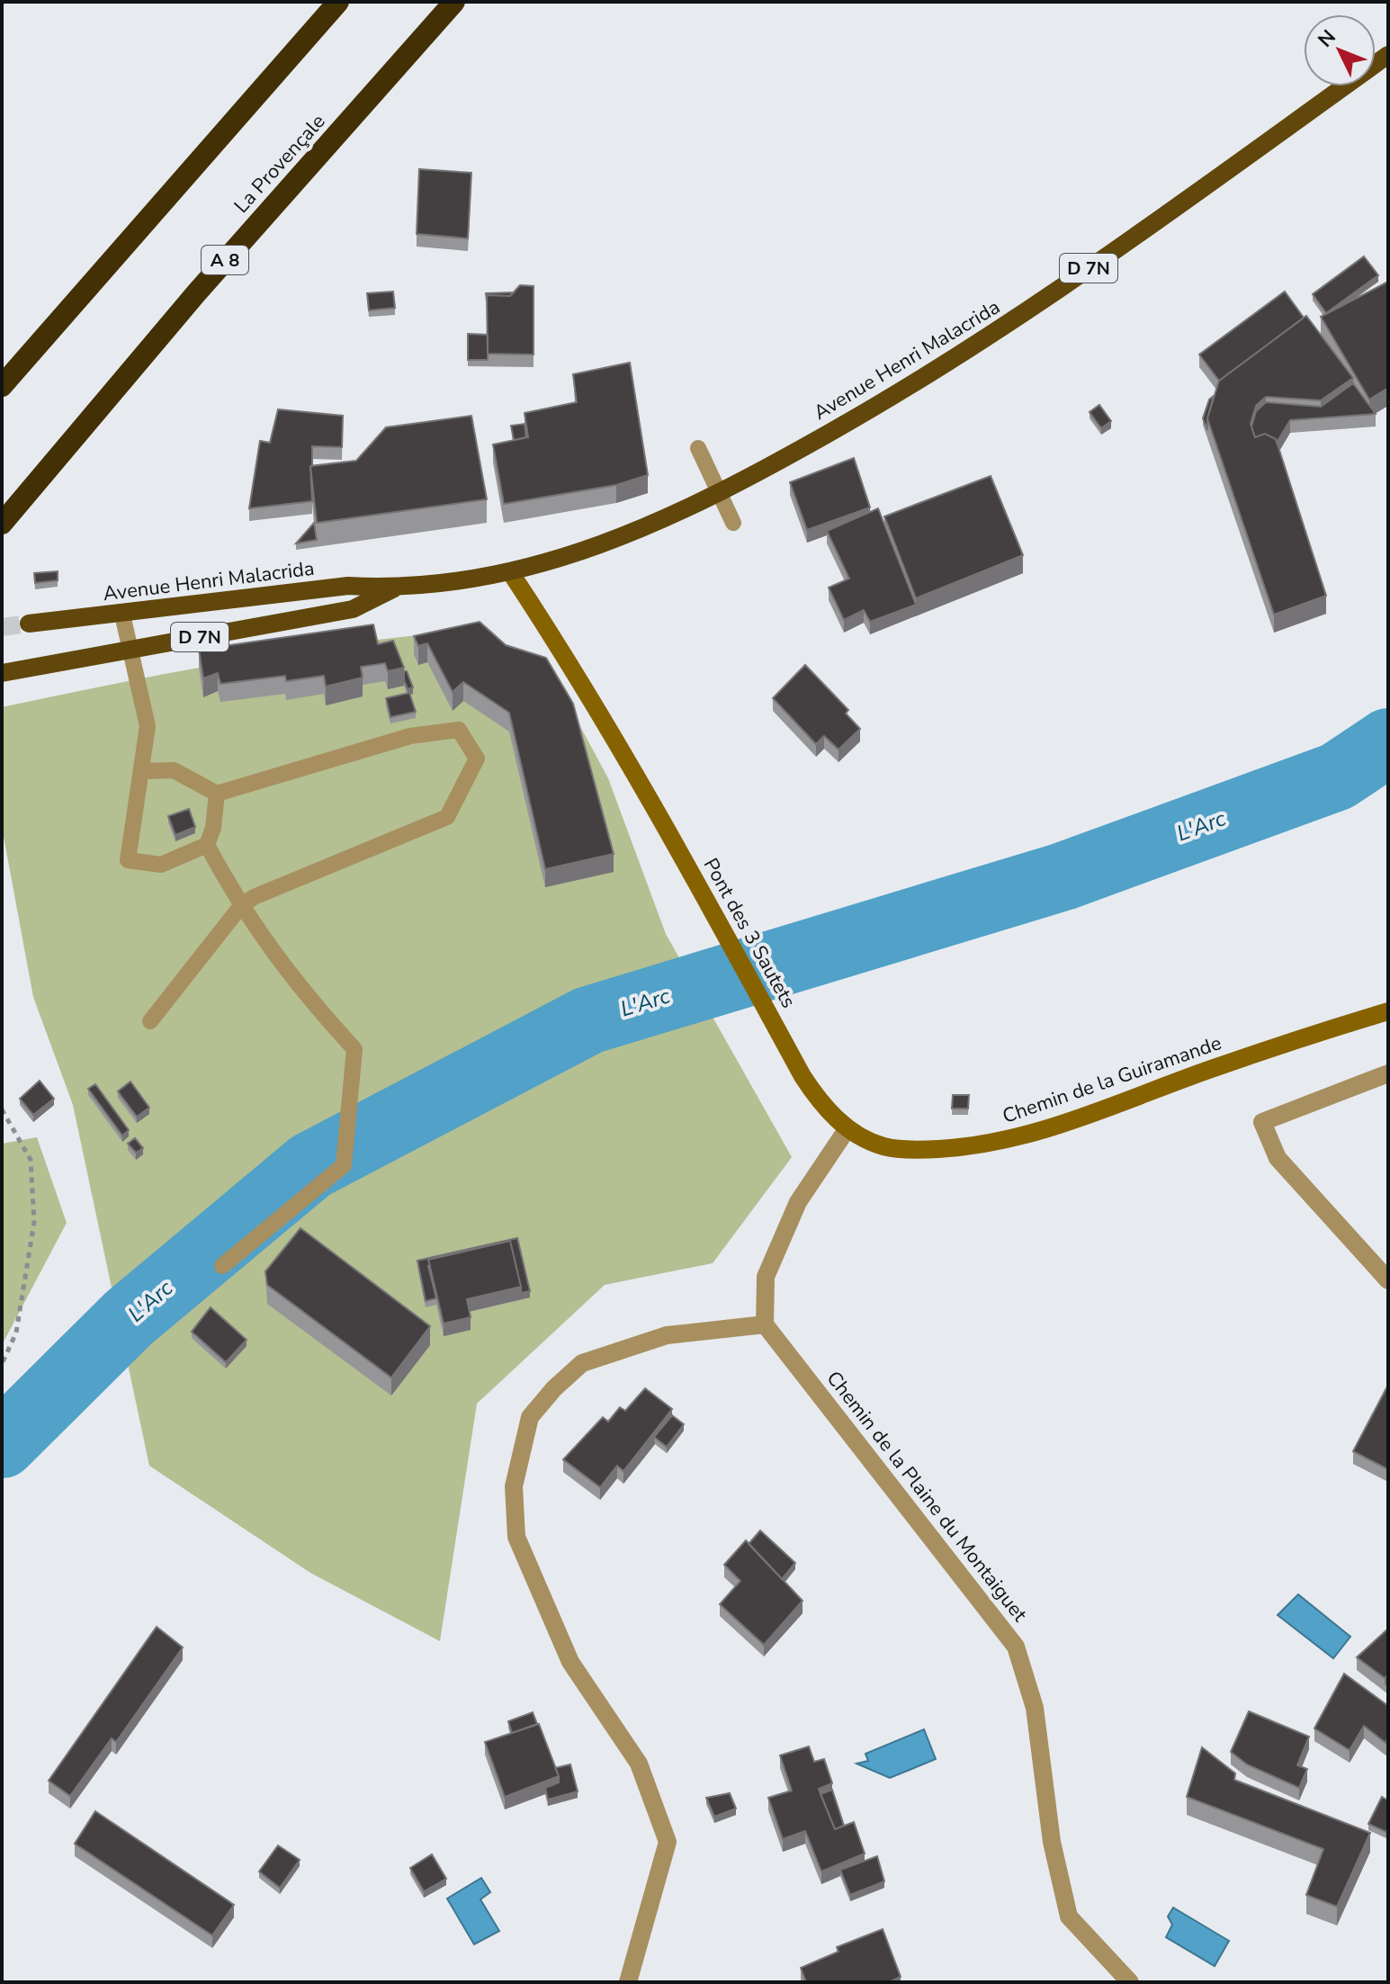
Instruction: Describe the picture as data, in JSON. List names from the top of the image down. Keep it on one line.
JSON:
{"streets":{"highway":["La Provençale","A 8"],"main road":["D 7N","Avenue Henri Malacrida"],"street":["Pont des 3 Sautets","Chemin de la Guiramande","Chemin de la Plaine du Montaiguet"]},"crossings":[["Avenue Henri Malacrida","Pont des 3 Sautets"],["Pont des 3 Sautets","Chemin de la Guiramande"]],"water":["L'Arc"],"north":"top left"}
